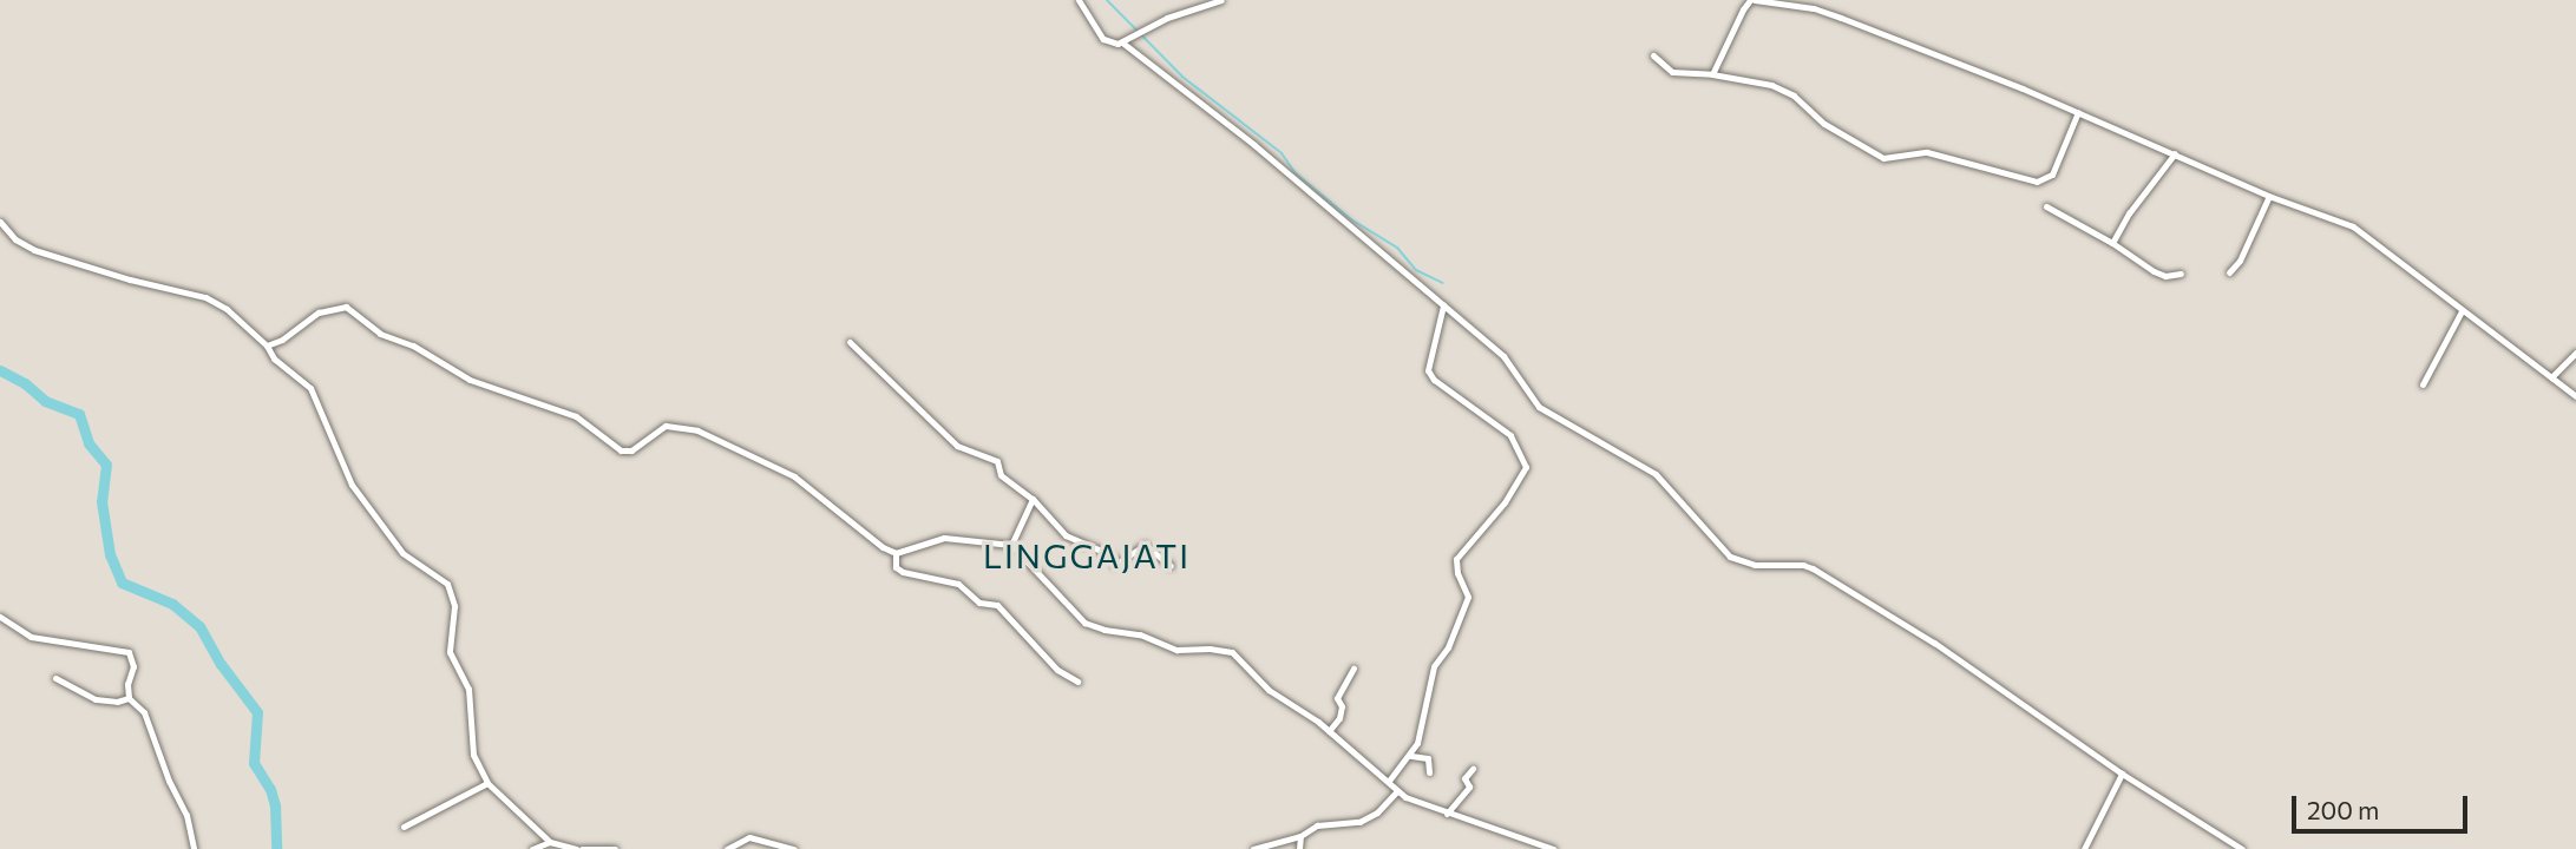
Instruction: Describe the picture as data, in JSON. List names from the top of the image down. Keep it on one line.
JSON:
{"districts":["LINGGAJATI"],"scale_bar":"200 m"}
